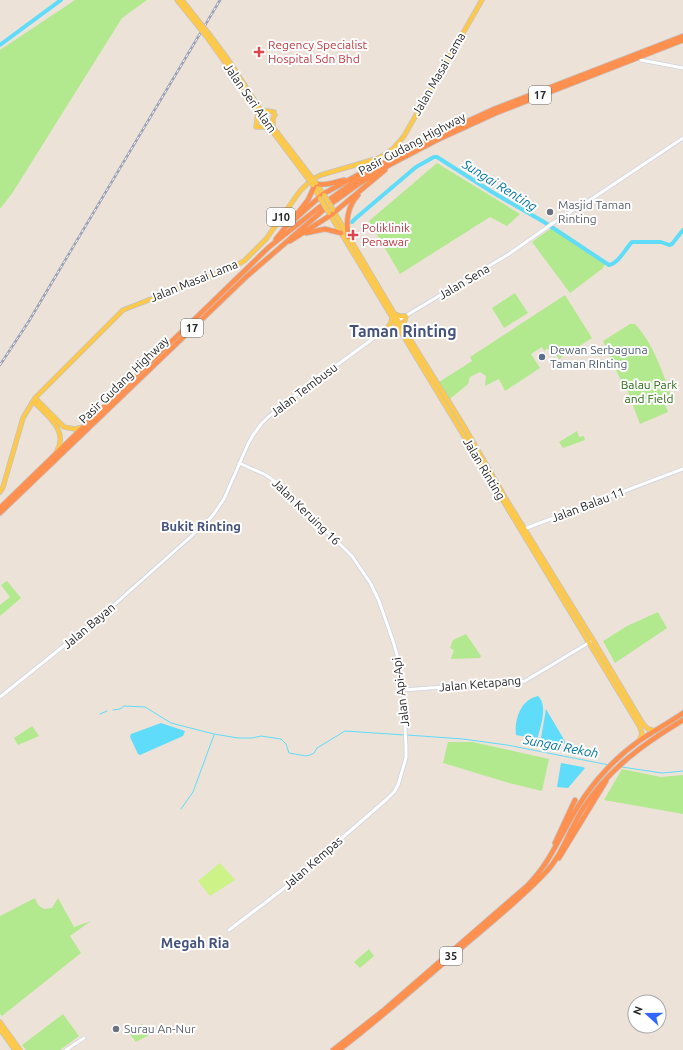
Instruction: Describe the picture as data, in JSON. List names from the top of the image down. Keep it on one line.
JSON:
{"streets":{"highway":["17","Pasir Gudang Highway","35"],"main road":["Jalan Masai Lama","Jalan Seri Alam","J10","Jalan Rinting"],"street":["Jalan Sena","Jalan Tembusu","Jalan Balau 11","Jalan Keruing 16","Jalan Bayan","Jalan Ketapang","Jalan Api-Api","Jalan Kempas"]},"crossings":[["Jalan Seri Alam","Jalan Rinting"],["Jalan Sena","Jalan Tembusu"],["Jalan Sena","Jalan Rinting"],["Jalan Tembusu","Jalan Rinting"],["Jalan Tembusu","Jalan Keruing 16"],["Jalan Tembusu","Jalan Bayan"],["Jalan Rinting","Jalan Balau 11"],["Jalan Rinting","Jalan Ketapang"],["Jalan Rinting","35"],["Jalan Keruing 16","Jalan Api-Api"],["Jalan Ketapang","Jalan Api-Api"],["Jalan Api-Api","Jalan Kempas"]],"districts":["Taman Rinting","Bukit Rinting","Megah Ria"],"water":["Sungai Renting","Sungai Rekoh"],"parks":["Balau Park and Field"],"places":{"health":["Regency Specialist Hospital Sdn Bhd","Poliklinik Penawar"],"other":["Masjid Taman Rinting","Dewan Serbaguna Taman RInting","Surau An-Nur"]},"north":"left"}
